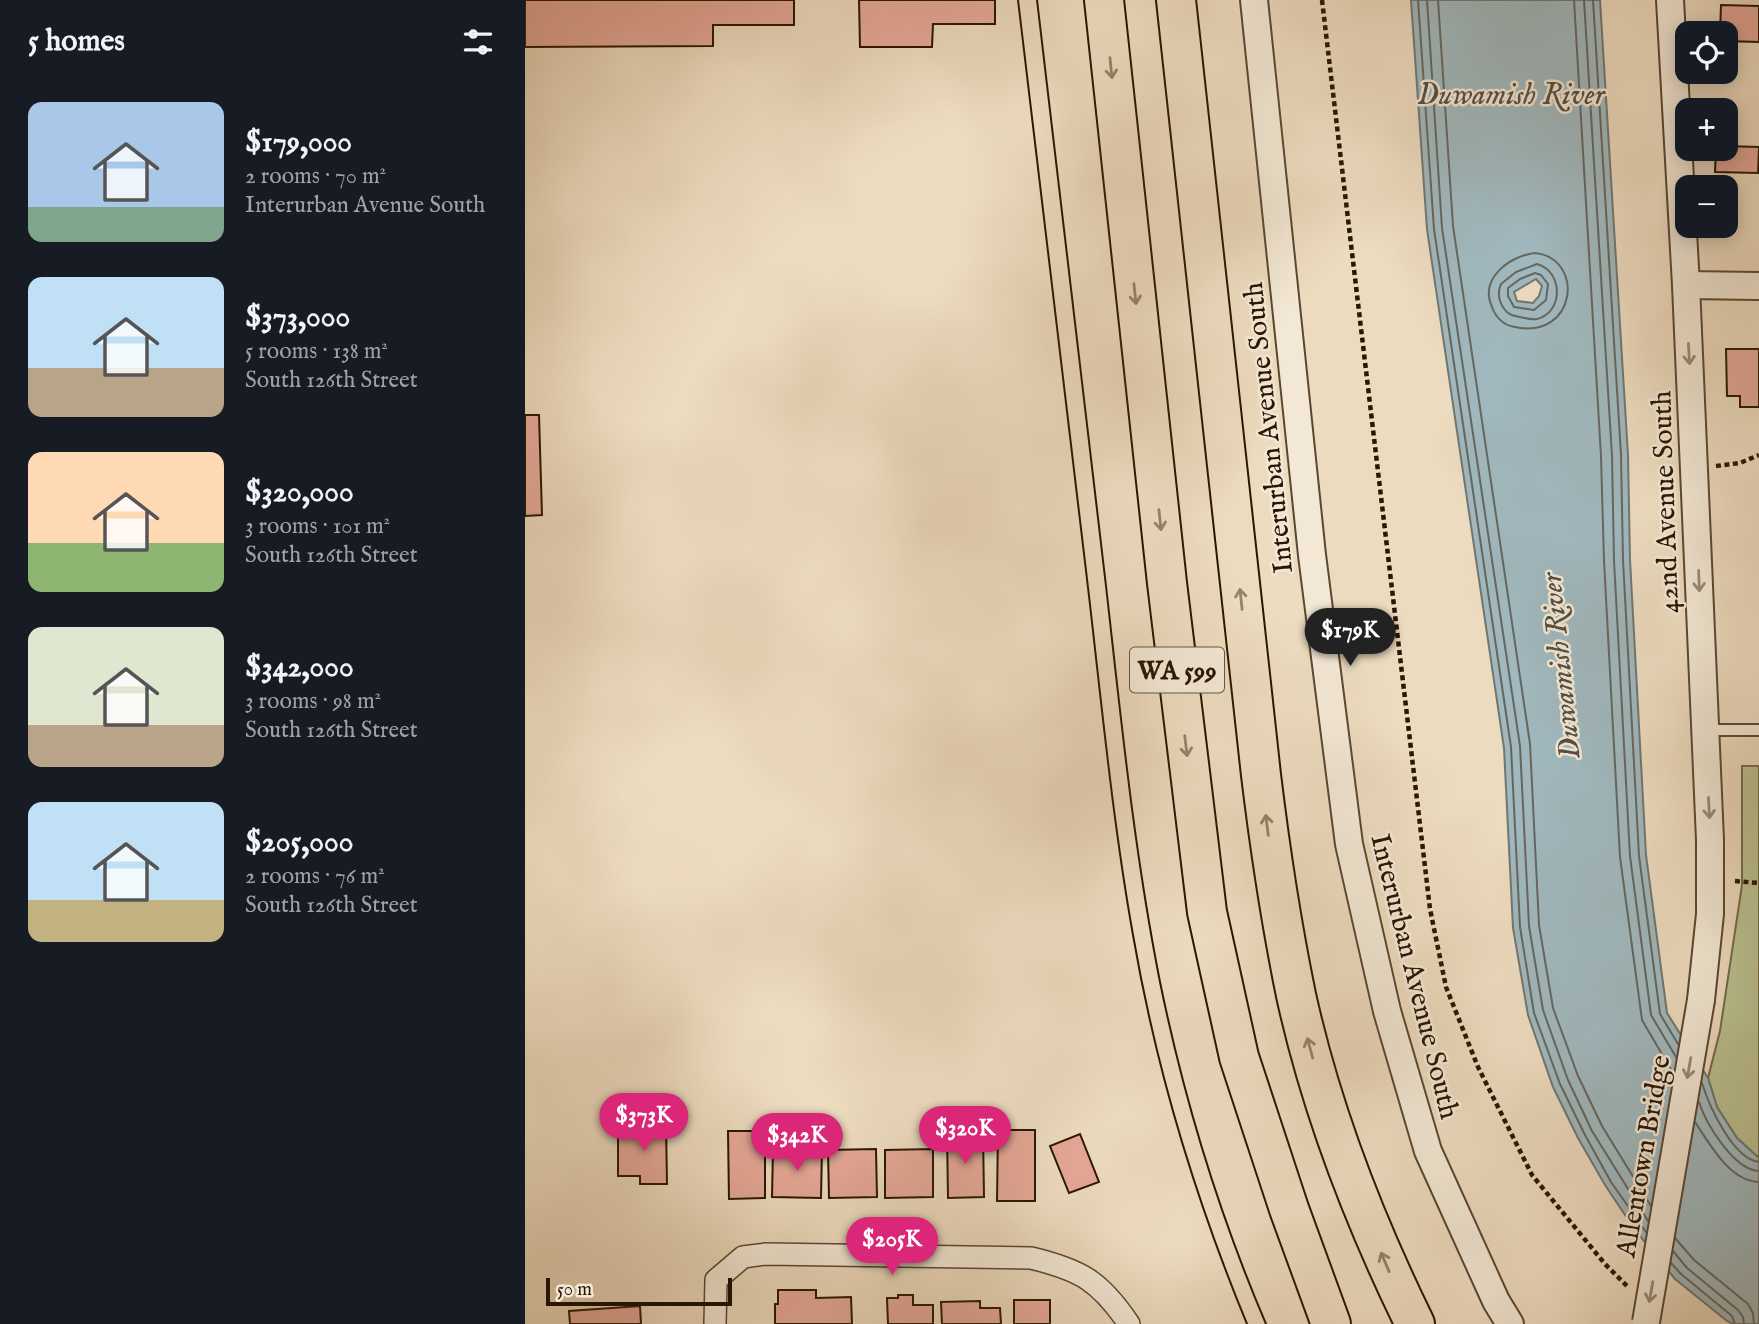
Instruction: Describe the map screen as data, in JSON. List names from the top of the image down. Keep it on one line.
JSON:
{"streets":{"highway":["WA 599"],"street":["Interurban Avenue South","42nd Avenue South","Allentown Bridge"]},"crossings":[["42nd Avenue South","Allentown Bridge"]],"one_way":["42nd Avenue South","Allentown Bridge"],"water":["Duwamish River"],"scale_bar":"50 m","page":{"heading":"5 homes","map_buttons":["+","−"],"list":[{"name":"$179,000","note":"2 rooms · 70 m² · Interurban Avenue South"},{"name":"$373,000","note":"5 rooms · 138 m² · South 126th Street"},{"name":"$320,000","note":"3 rooms · 101 m² · South 126th Street"},{"name":"$342,000","note":"3 rooms · 98 m² · South 126th Street"},{"name":"$205,000","note":"2 rooms · 76 m² · South 126th Street"}],"price":["$179K","$373K","$320K","$342K","$205K"],"scale":"50 m"}}
